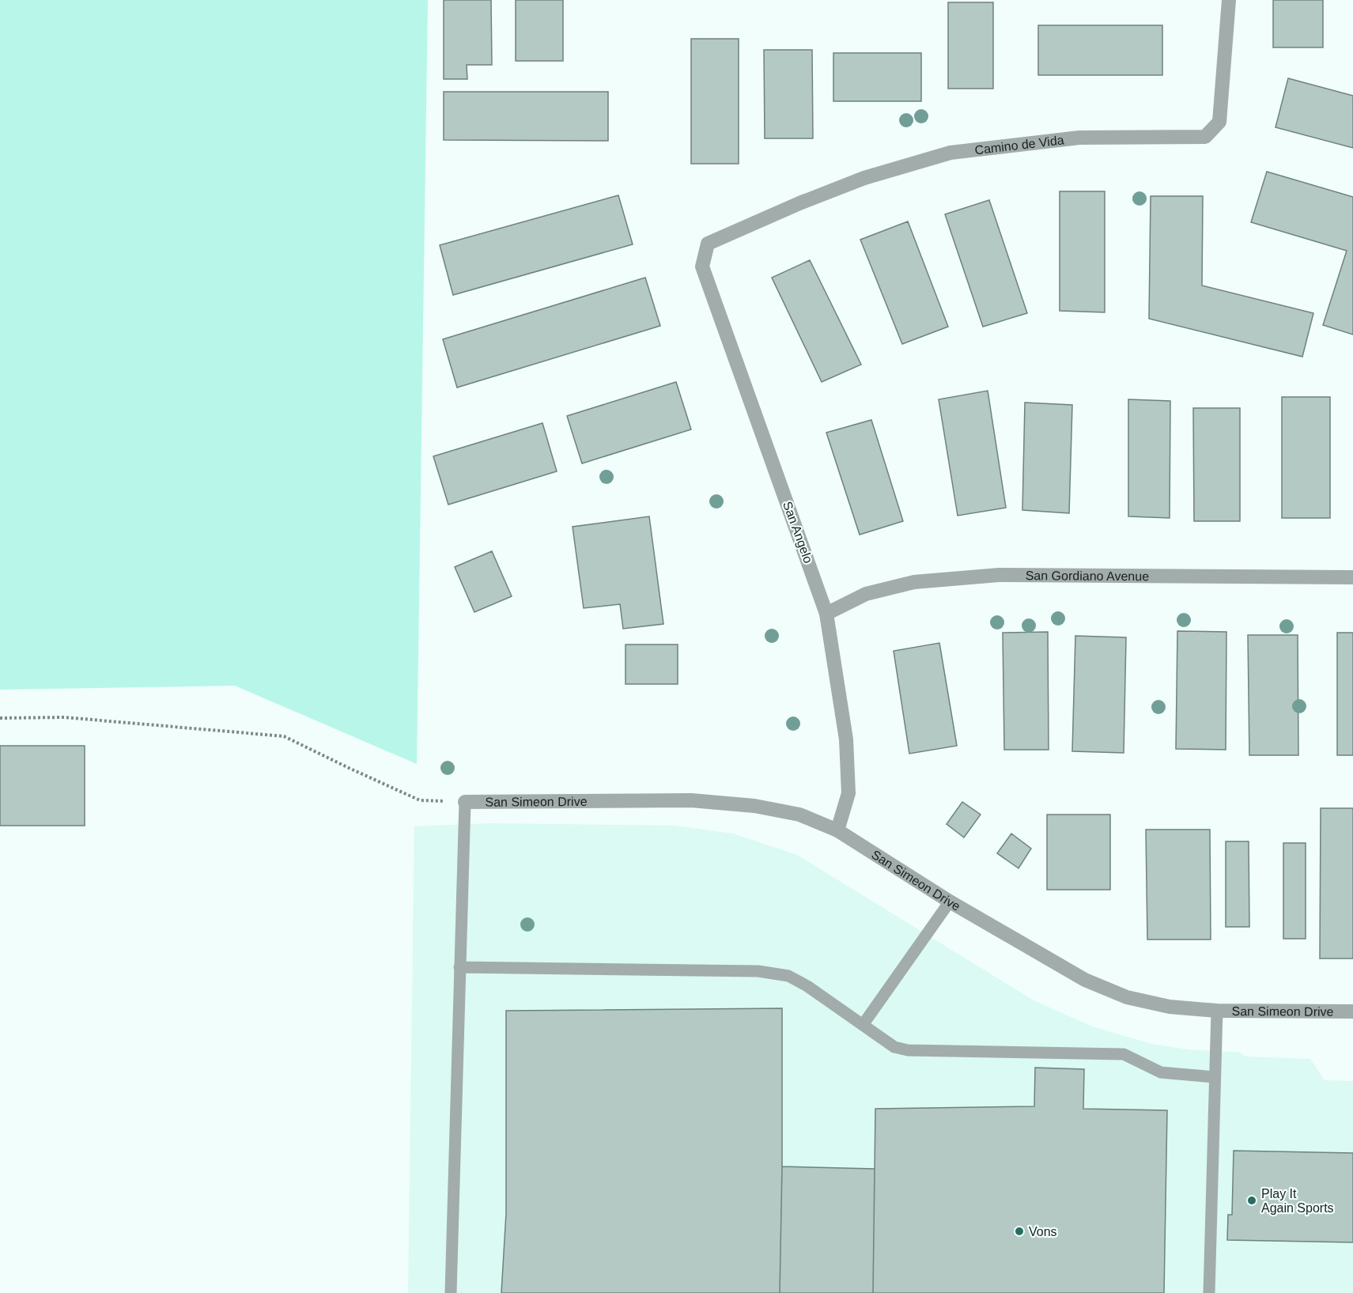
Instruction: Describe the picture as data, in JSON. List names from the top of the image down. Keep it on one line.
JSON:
{"streets":{"street":["Camino de Vida","San Angelo","San Gordiano Avenue","San Simeon Drive"]},"crossings":[["Camino de Vida","San Angelo"],["San Angelo","San Gordiano Avenue"],["San Angelo","San Simeon Drive"]],"places":["Play It Again Sports","Vons"]}
